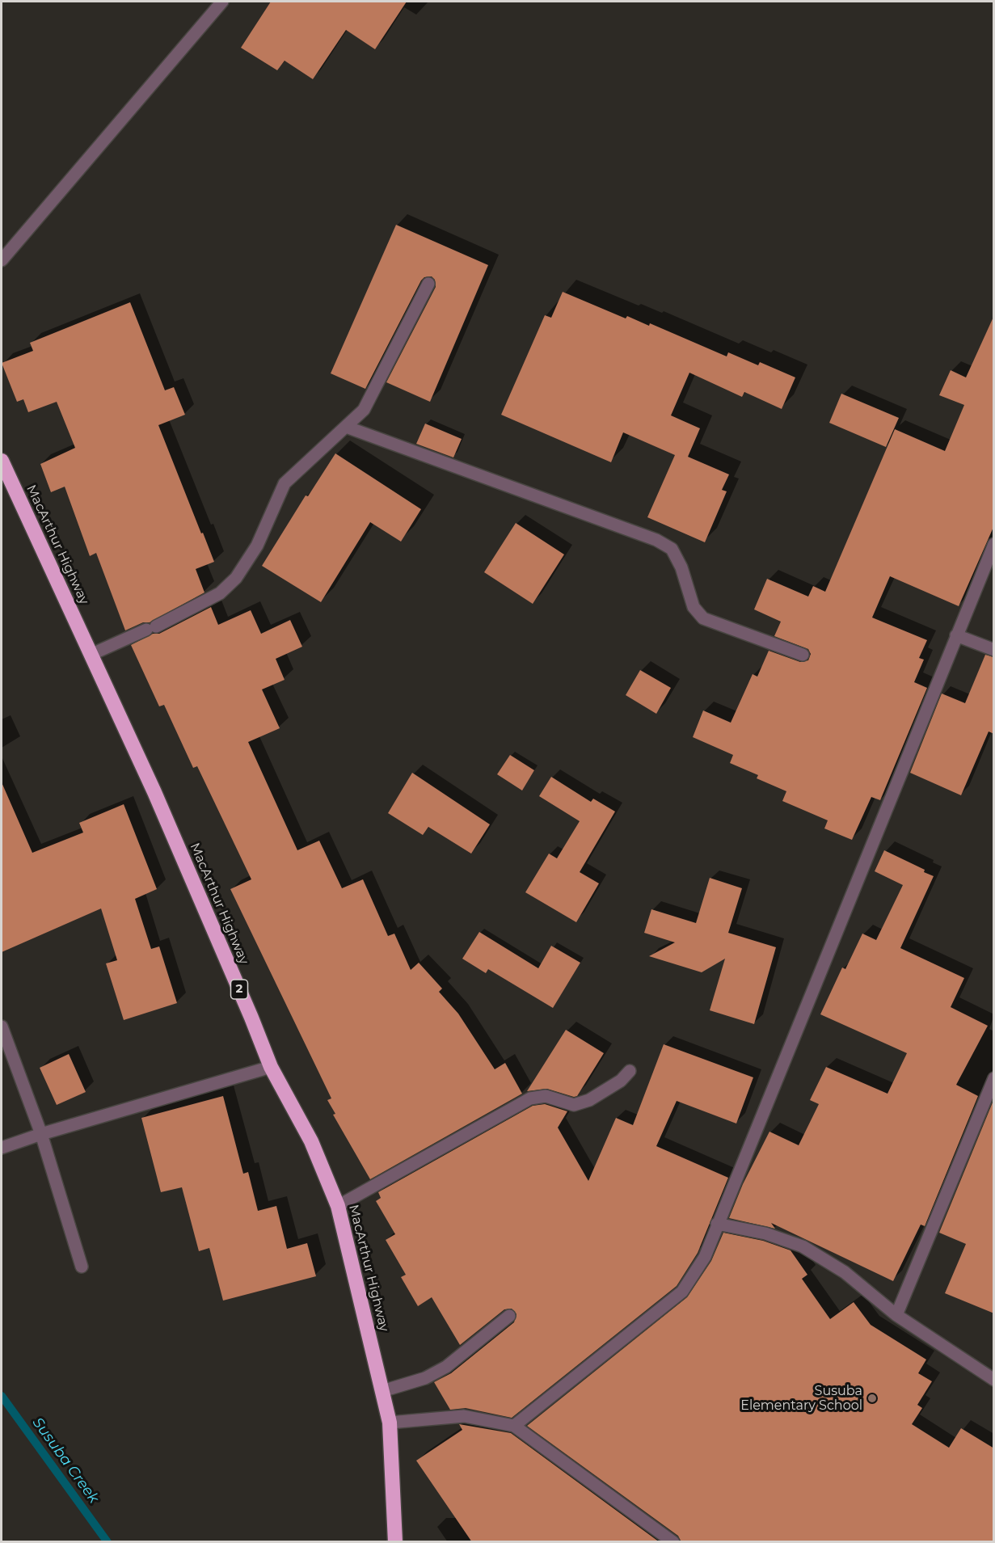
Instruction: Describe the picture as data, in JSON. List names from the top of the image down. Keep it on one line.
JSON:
{"streets":{"highway":["MacArthur Highway","2"]},"water":["Susuba Creek"],"places":["Susuba Elementary School"]}
